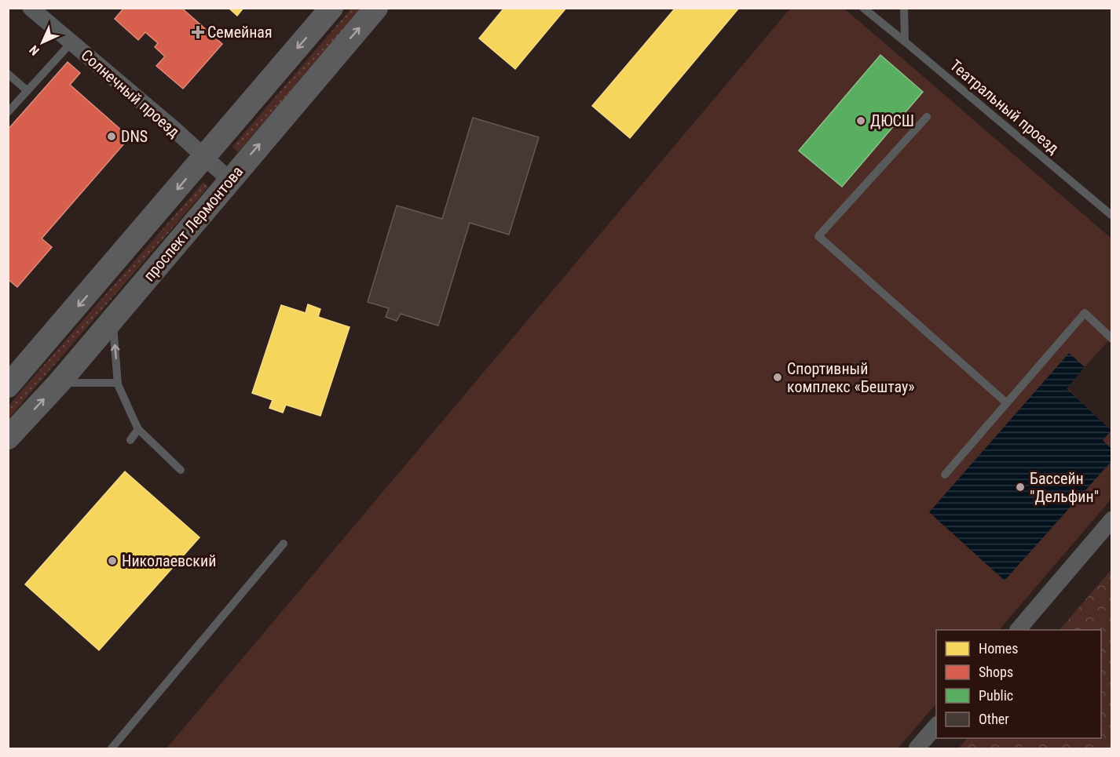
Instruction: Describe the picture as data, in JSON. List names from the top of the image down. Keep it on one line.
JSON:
{"streets":{"street":["Солнечный проезд","проспект Лермонтова"],"lane":["Театральный проезд"]},"crossings":[["Солнечный проезд","проспект Лермонтова"]],"places":{"health":["Семейная"],"other":["ДЮСШ","DNS","Спортивный комплекс «Бештау»","Бассейн \"Дельфин\"","Николаевский"]},"legend":["Homes","Shops","Public","Other"],"north":"bottom left"}
